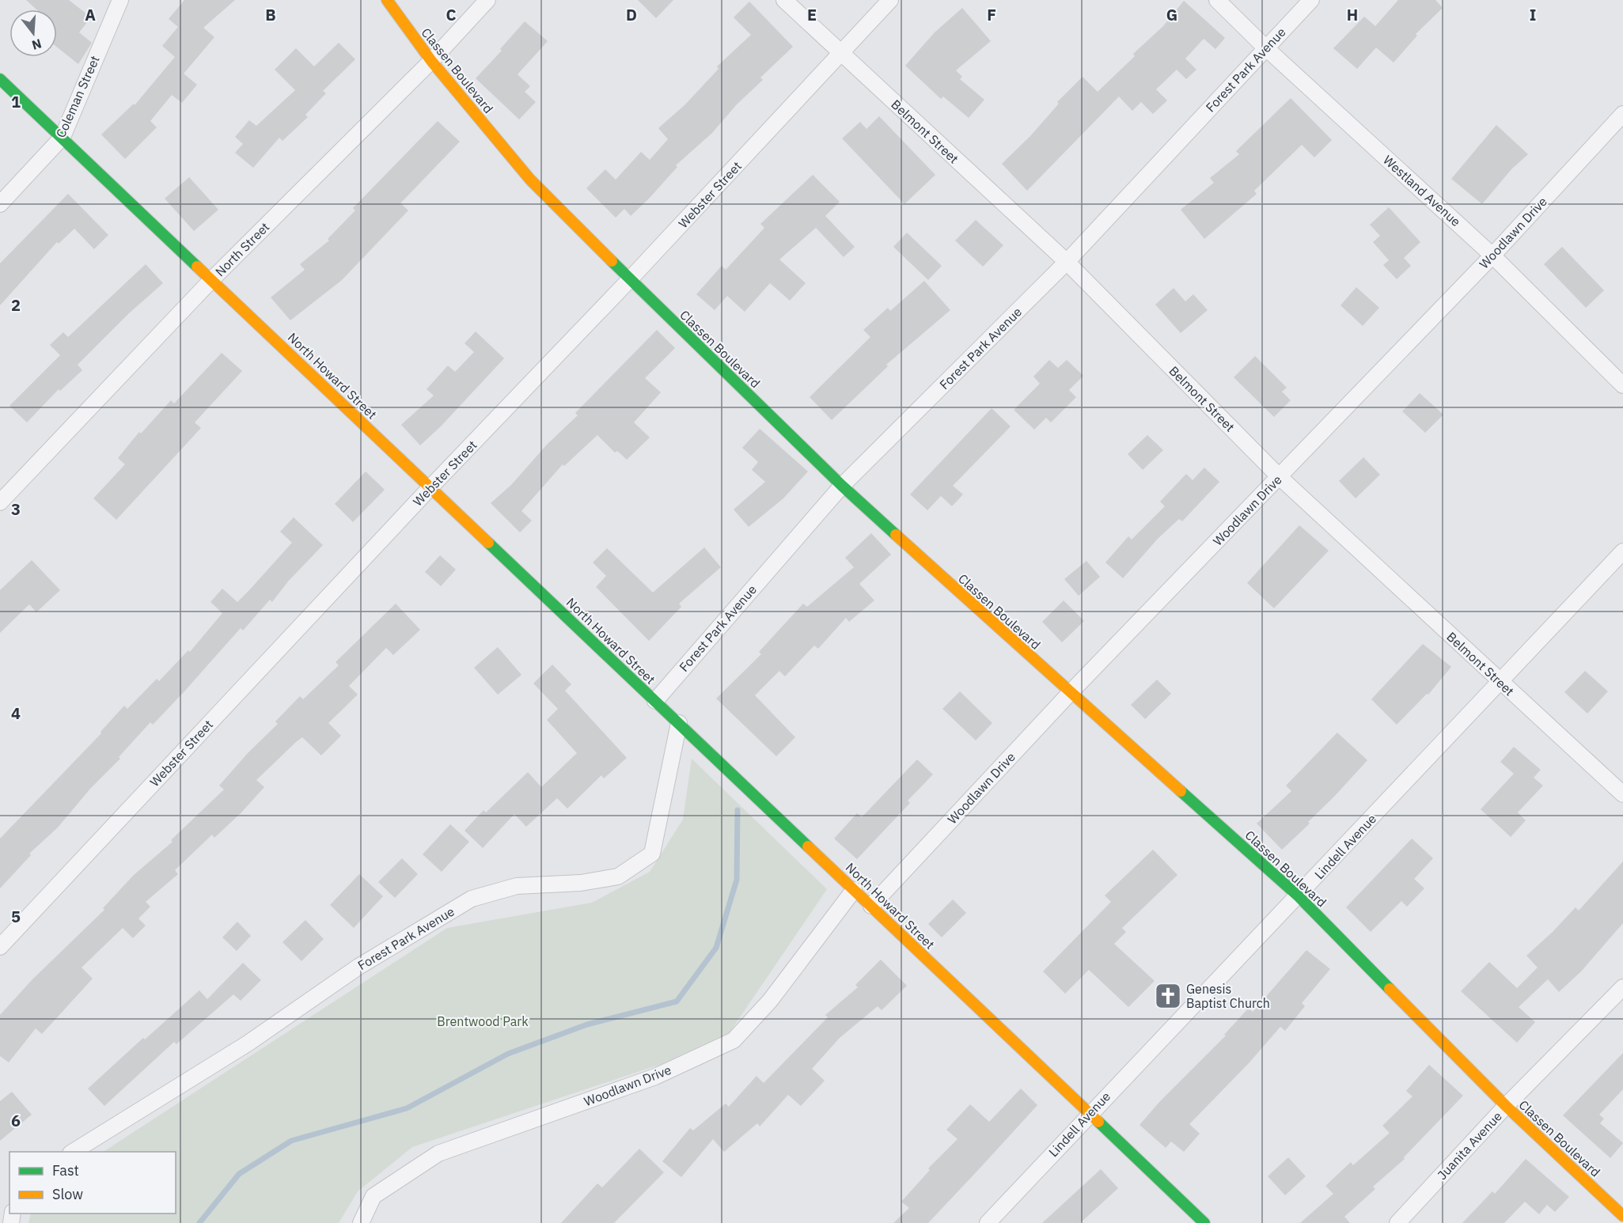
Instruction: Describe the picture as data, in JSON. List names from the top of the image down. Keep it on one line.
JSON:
{"streets":{"street":["Forest Park Avenue","Classen Boulevard","Coleman Street","Belmont Street","Westland Avenue","Webster Street","Woodlawn Drive","North Street","North Howard Street","Lindell Avenue","Juanita Avenue"]},"crossings":[["Forest Park Avenue","Classen Boulevard"],["Forest Park Avenue","Belmont Street"],["Forest Park Avenue","Westland Avenue"],["Forest Park Avenue","North Howard Street"],["Classen Boulevard","Webster Street"],["Classen Boulevard","Woodlawn Drive"],["Classen Boulevard","North Street"],["Classen Boulevard","Lindell Avenue"],["Classen Boulevard","Juanita Avenue"],["Coleman Street","North Howard Street"],["Belmont Street","Webster Street"],["Belmont Street","Woodlawn Drive"],["Belmont Street","Lindell Avenue"],["Westland Avenue","Woodlawn Drive"],["Webster Street","North Howard Street"],["Woodlawn Drive","North Howard Street"],["North Street","North Howard Street"],["North Howard Street","Lindell Avenue"]],"parks":["Brentwood Park"],"places":{"church":["Genesis Baptist Church"]},"legend":["Fast","Slow"],"north":"bottom","grid":{"columns":["A","B","C","D","E","F","G","H","I"],"rows":["1","2","3","4","5","6"]}}
